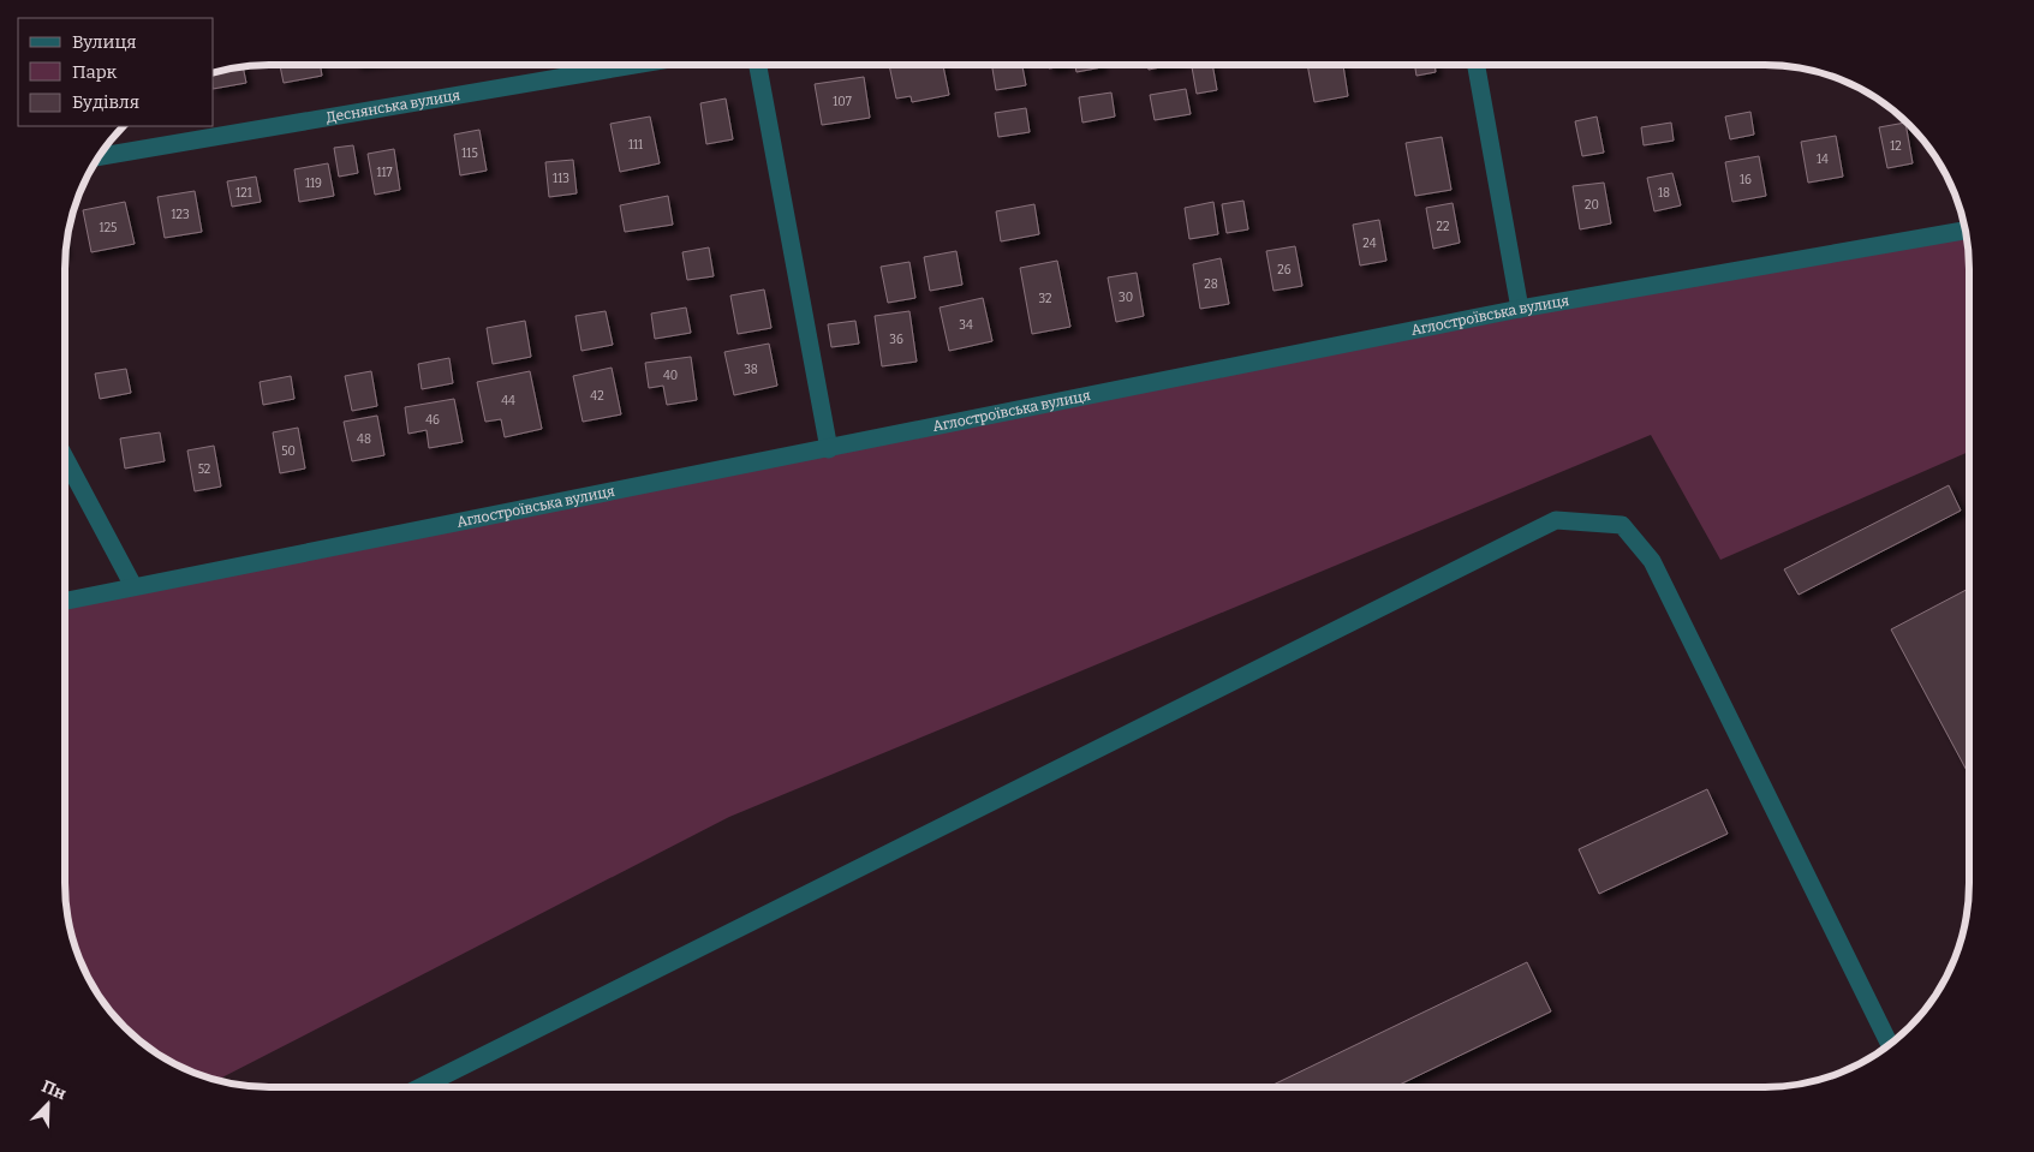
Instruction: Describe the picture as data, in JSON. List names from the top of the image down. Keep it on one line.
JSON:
{"streets":{"street":["Деснянська вулиця","Аглостроївська вулиця"]},"house_numbers":["107","111","12","115","14","117","113","16","119","121","18","20","123","22","125","24","26","28","30","32","34","36","38","40","42","44","46","48","50","52"],"legend":["Вулиця","Парк","Будівля"],"north":"top right"}
